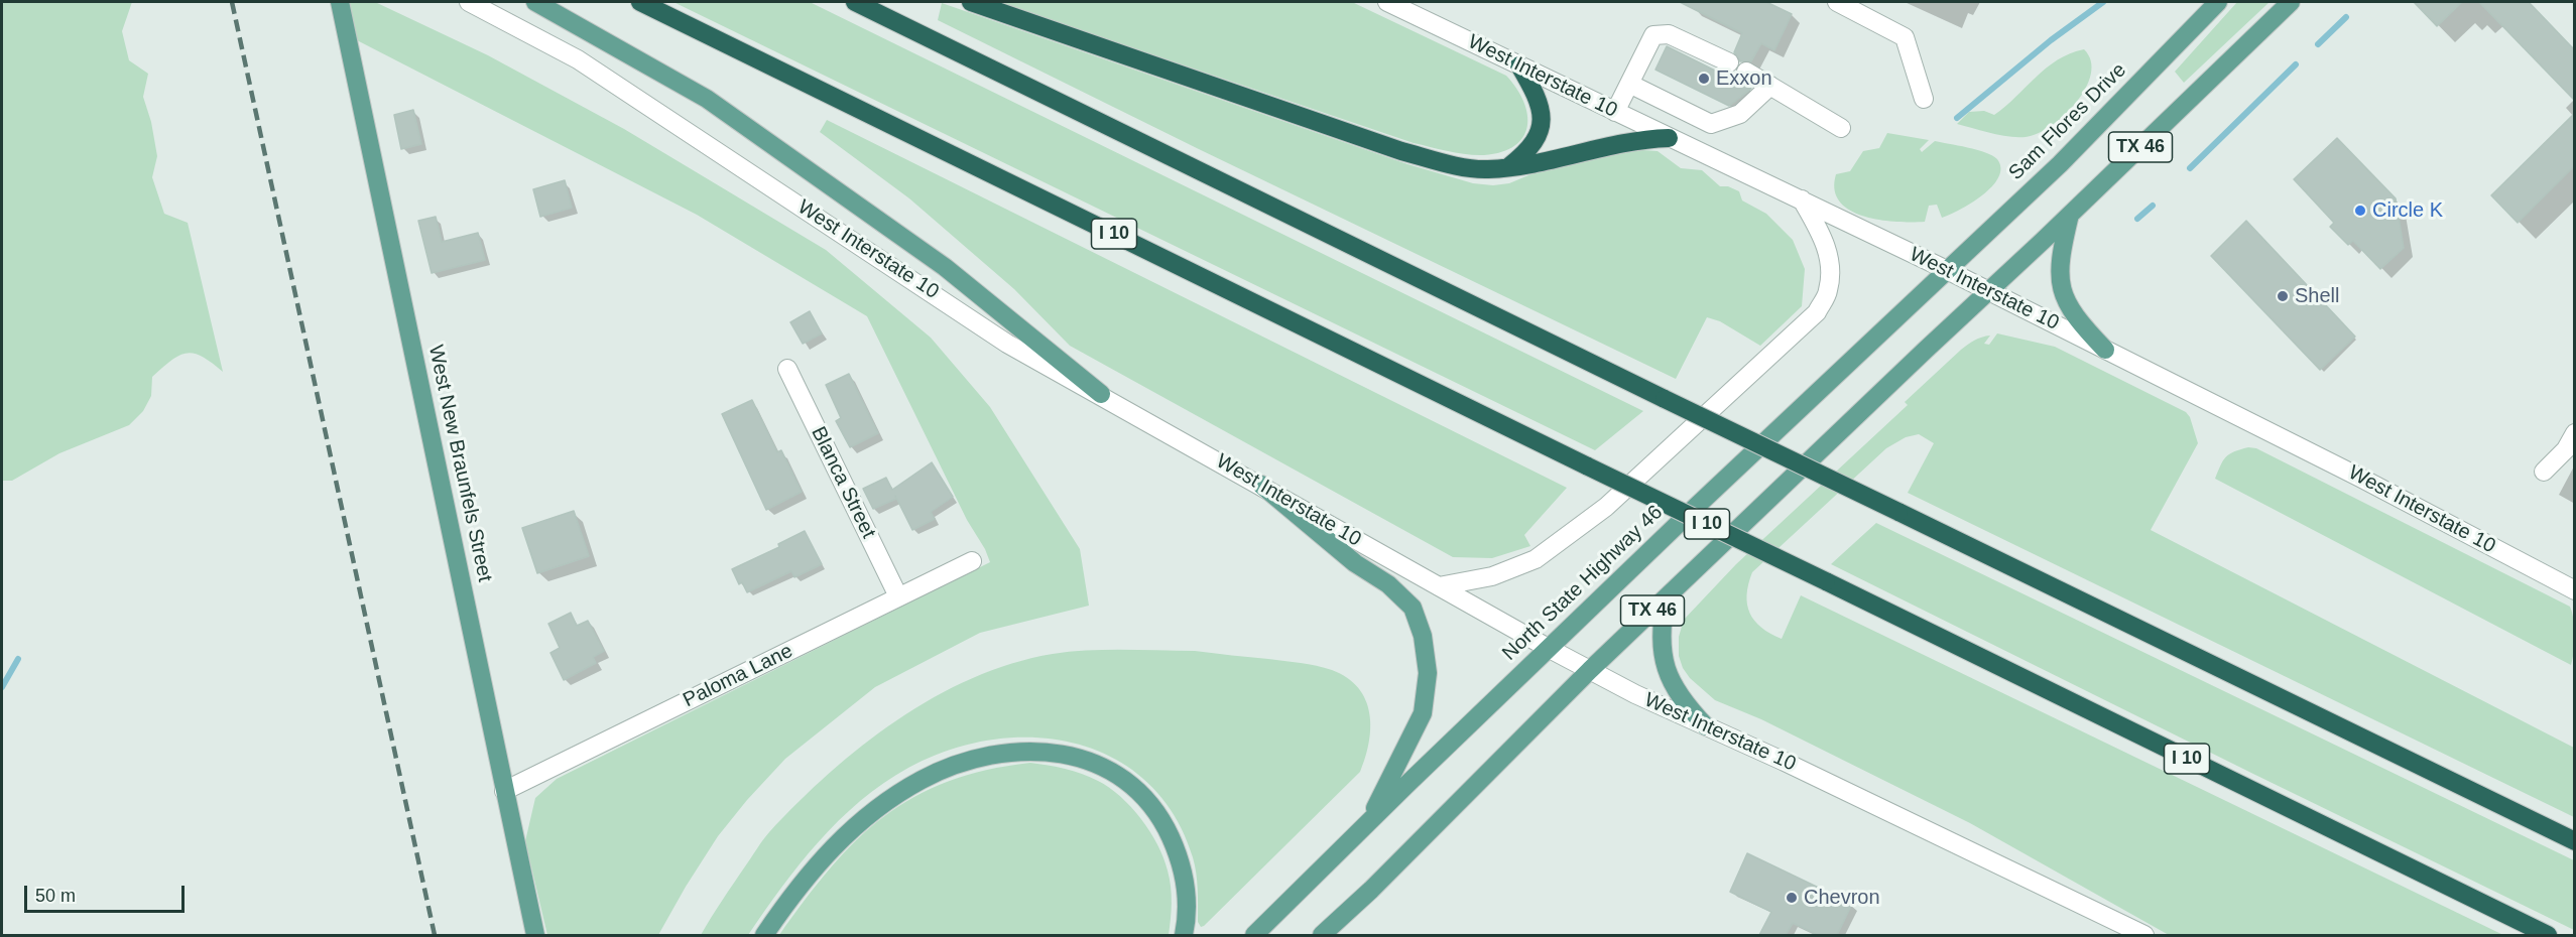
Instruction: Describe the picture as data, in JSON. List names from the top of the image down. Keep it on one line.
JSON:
{"streets":{"highway":["I 10"],"main road":["Sam Flores Drive","TX 46","West New Braunfels Street","North State Highway 46"],"street":["West Interstate 10","Blanca Street","Paloma Lane"]},"crossings":[["West Interstate 10","Sam Flores Drive"],["West Interstate 10","TX 46"],["West Interstate 10","North State Highway 46"],["Sam Flores Drive","North State Highway 46"],["West New Braunfels Street","Paloma Lane"],["Blanca Street","Paloma Lane"]],"places":["Exxon","Circle K","Shell","Chevron"],"scale_bar":"50 m"}
